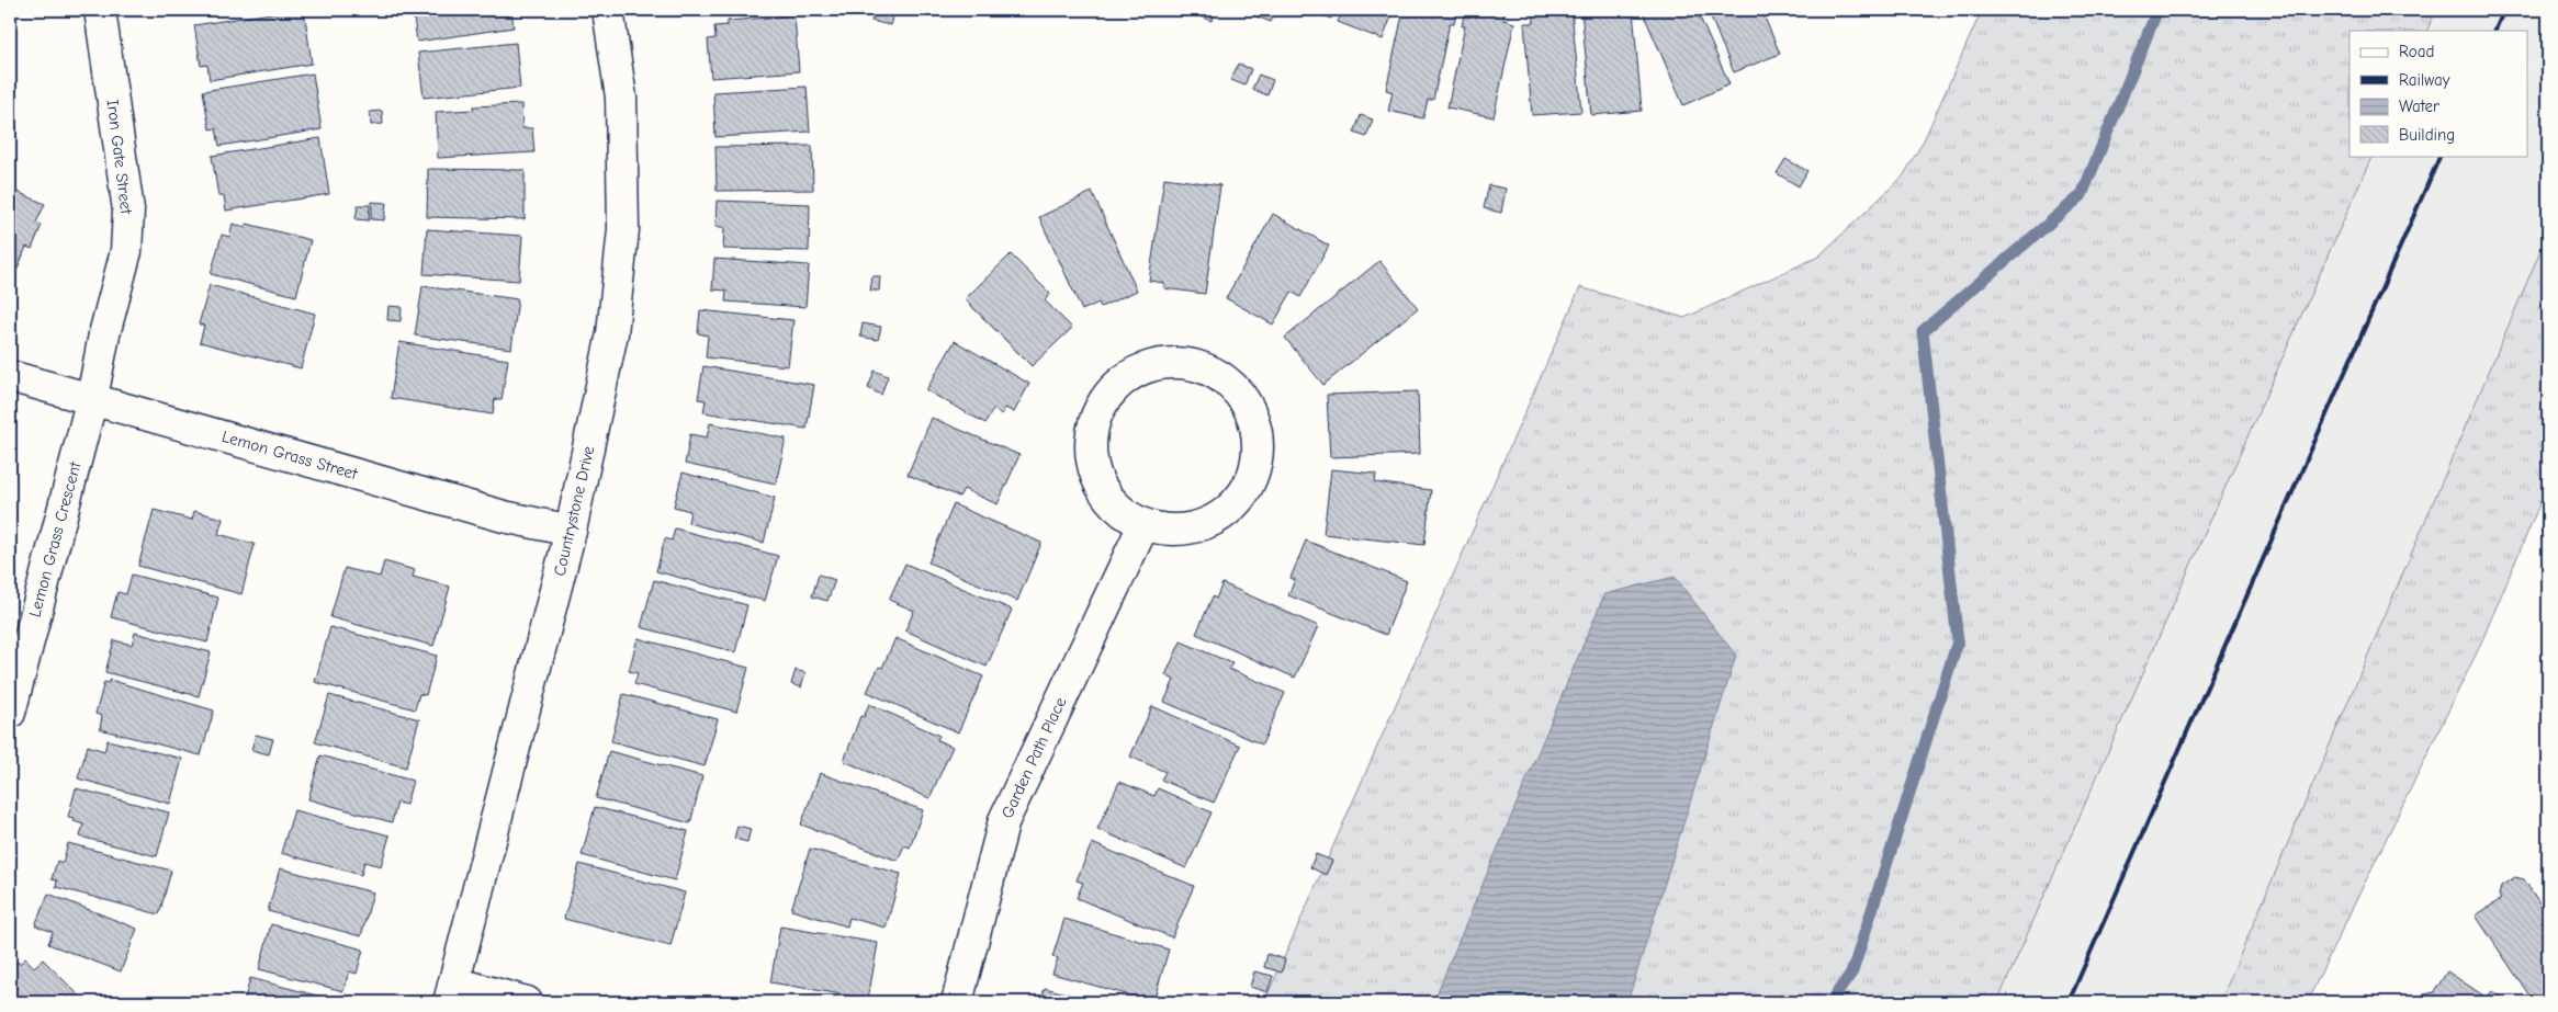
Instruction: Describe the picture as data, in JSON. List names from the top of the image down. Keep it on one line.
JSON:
{"streets":{"street":["Iron Gate Street","Lemon Grass Street","Countrystone Drive","Lemon Grass Crescent","Garden Path Place"]},"crossings":[["Iron Gate Street","Lemon Grass Street"],["Iron Gate Street","Lemon Grass Crescent"],["Lemon Grass Street","Countrystone Drive"],["Lemon Grass Street","Lemon Grass Crescent"]],"legend":["Road","Railway","Water","Building"]}
